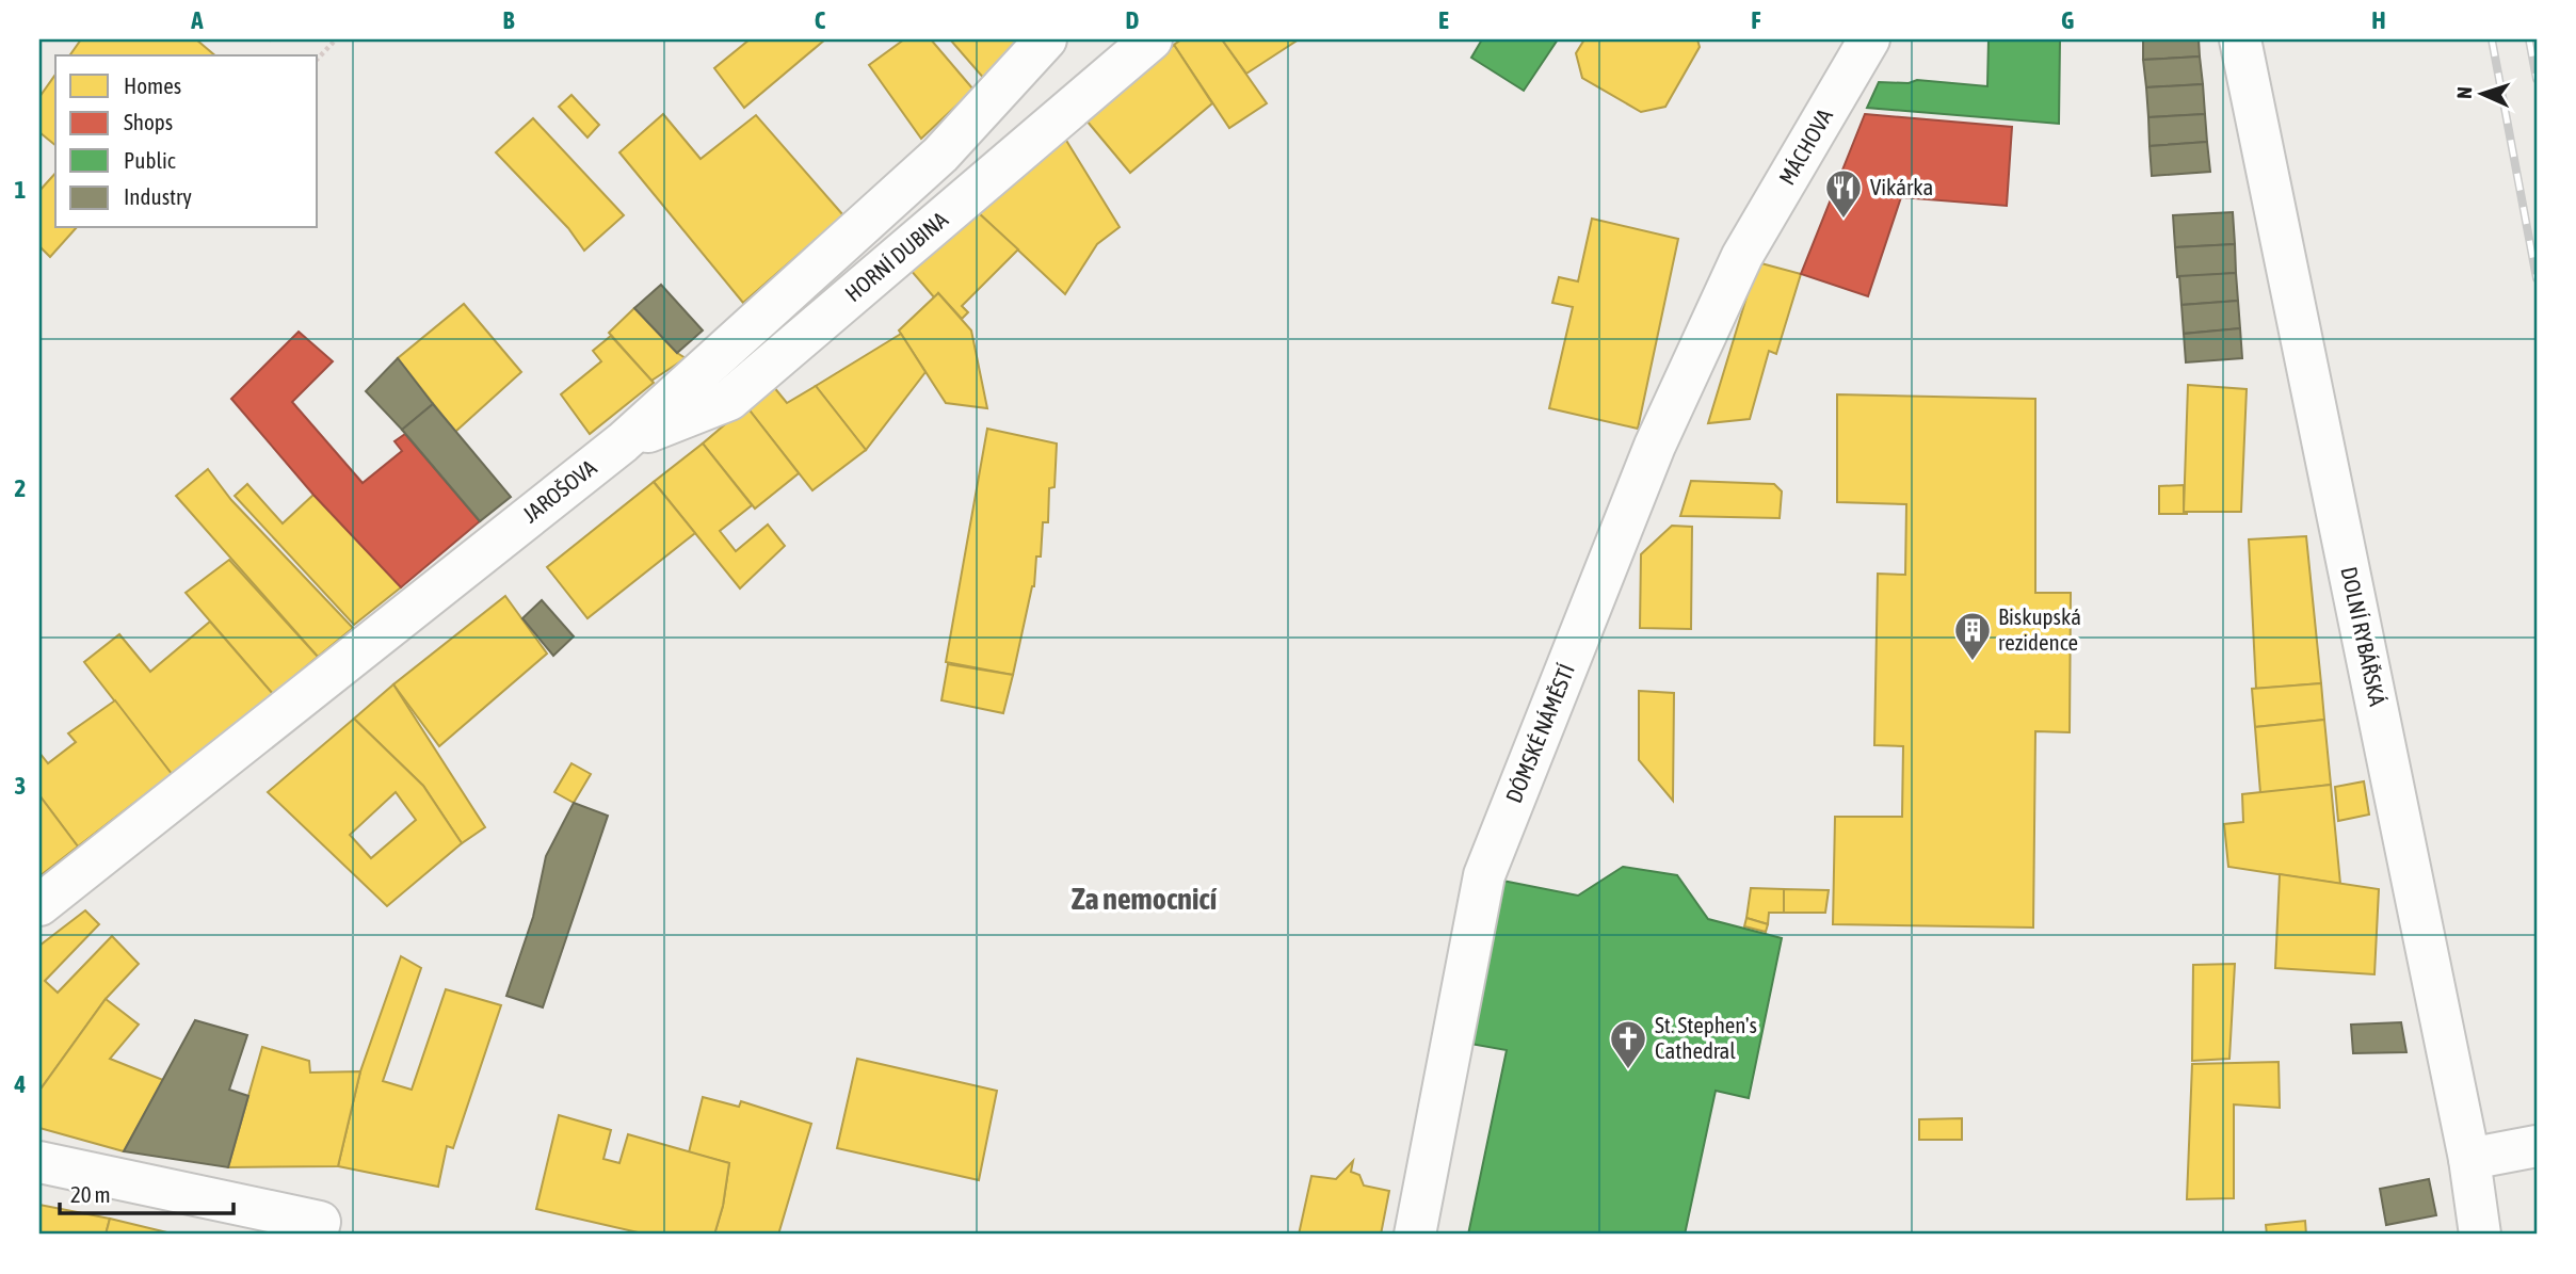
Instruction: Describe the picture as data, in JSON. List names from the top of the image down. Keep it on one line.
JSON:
{"streets":{"street":["MÁCHOVA","HORNÍ DUBINA","JAROŠOVA","DOLNÍ RYBÁŘSKÁ","DÓMSKÉ NÁMĚSTÍ"]},"crossings":[["MÁCHOVA","DÓMSKÉ NÁMĚSTÍ"],["HORNÍ DUBINA","JAROŠOVA"]],"districts":["Za nemocnicí"],"places":{"restaurant":["Vikárka"],"building":["Biskupská rezidence"],"church":["St. Stephen's Cathedral"]},"legend":["Homes","Shops","Public","Industry"],"scale_bar":"20 m","north":"left","grid":{"columns":["A","B","C","D","E","F","G","H"],"rows":["1","2","3","4"]}}
